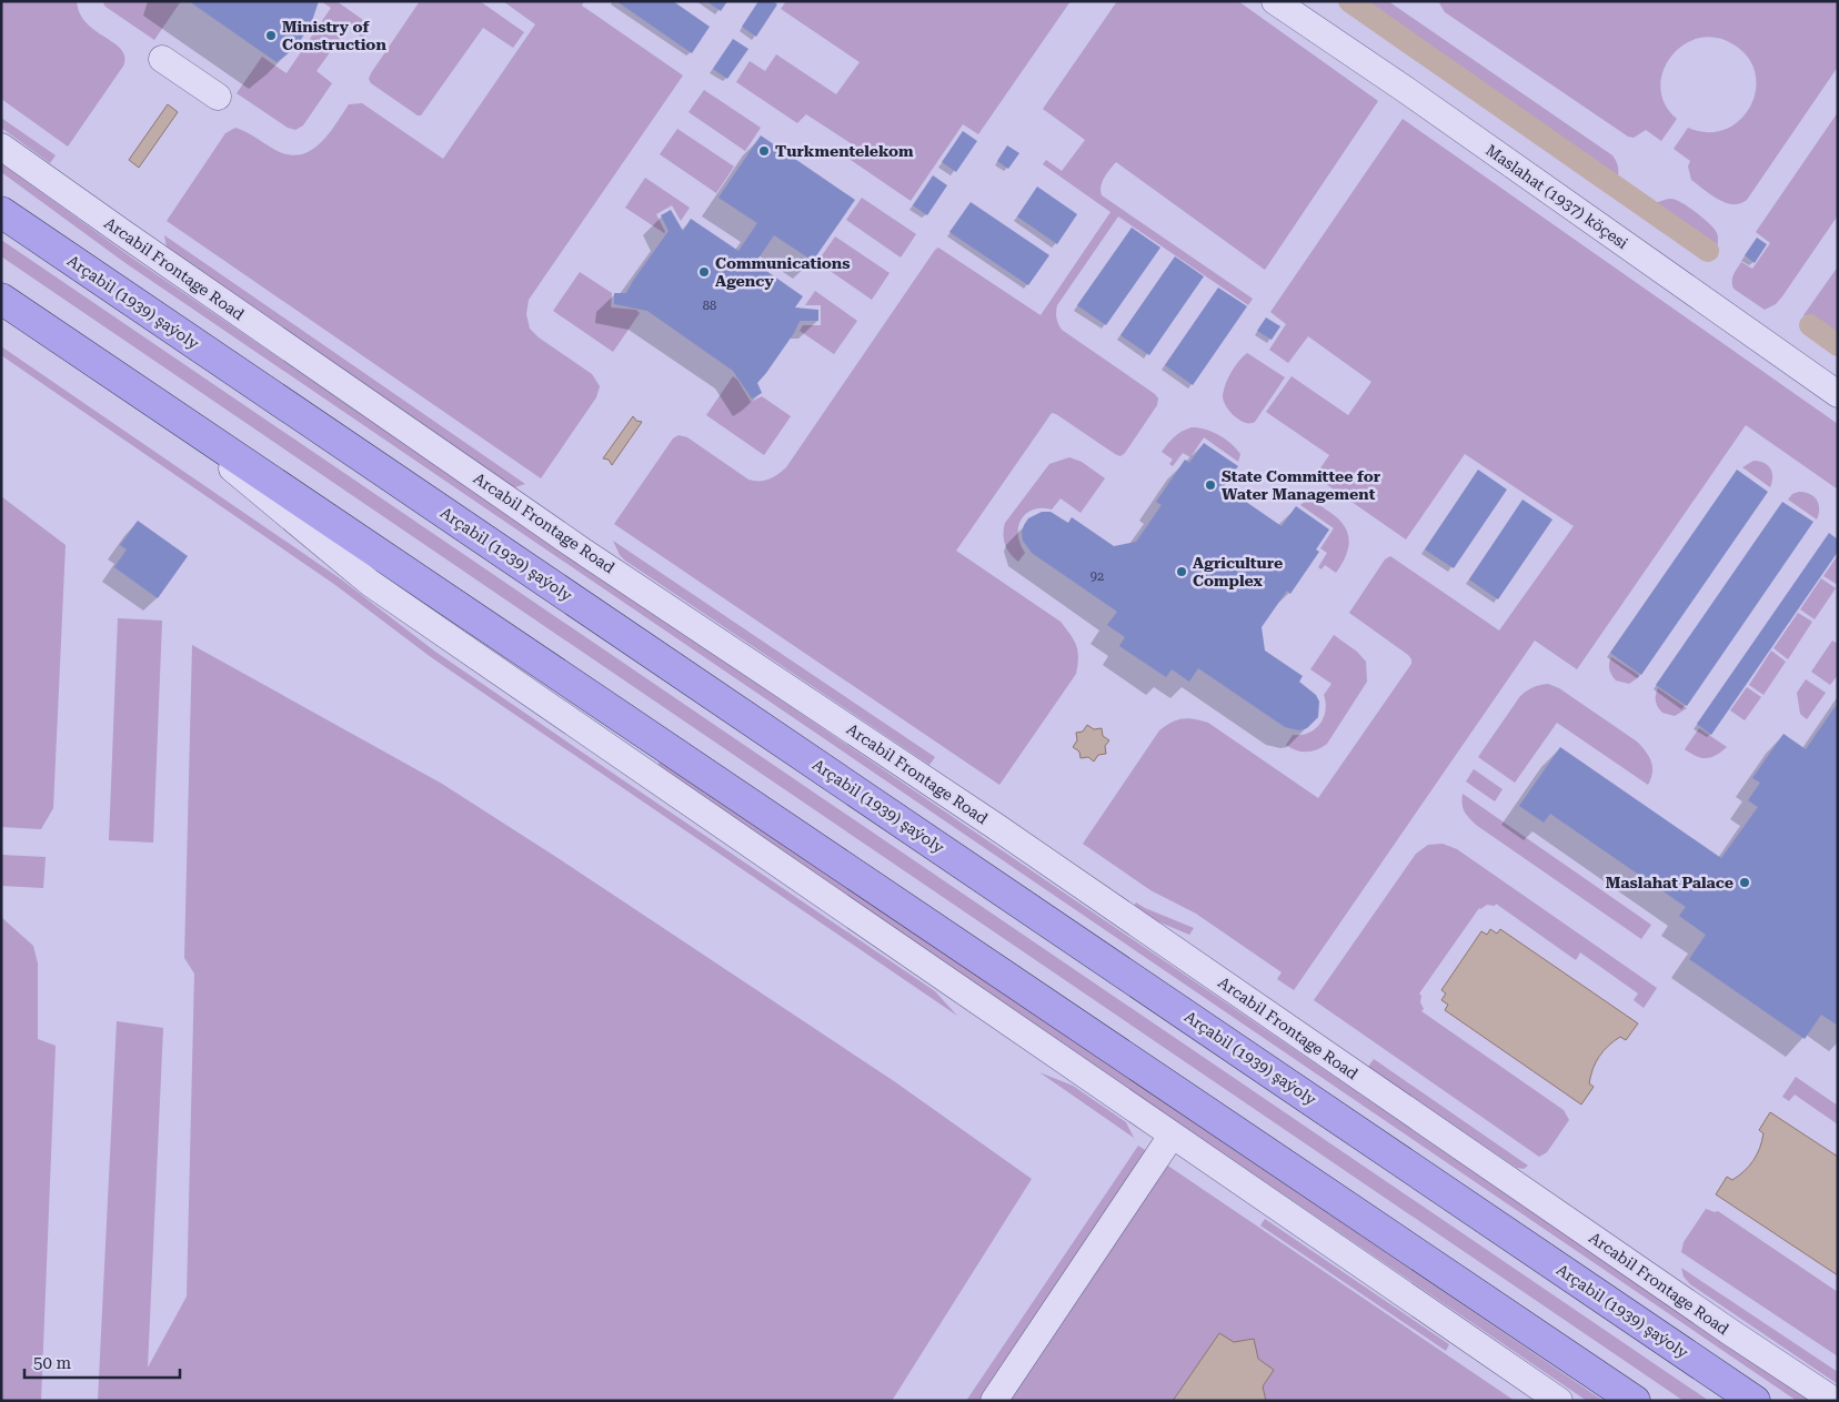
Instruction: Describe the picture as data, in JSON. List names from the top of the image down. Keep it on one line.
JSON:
{"streets":{"main road":["Arçabil (1939) şaýoly"],"street":["Maslahat (1937) köçesi","Arcabil Frontage Road"]},"places":["Ministry of Construction","Turkmentelekom","Communications Agency","State Committee for Water Management","Agriculture Complex","Maslahat Palace"],"house_numbers":["88","92"],"scale_bar":"50 m"}
